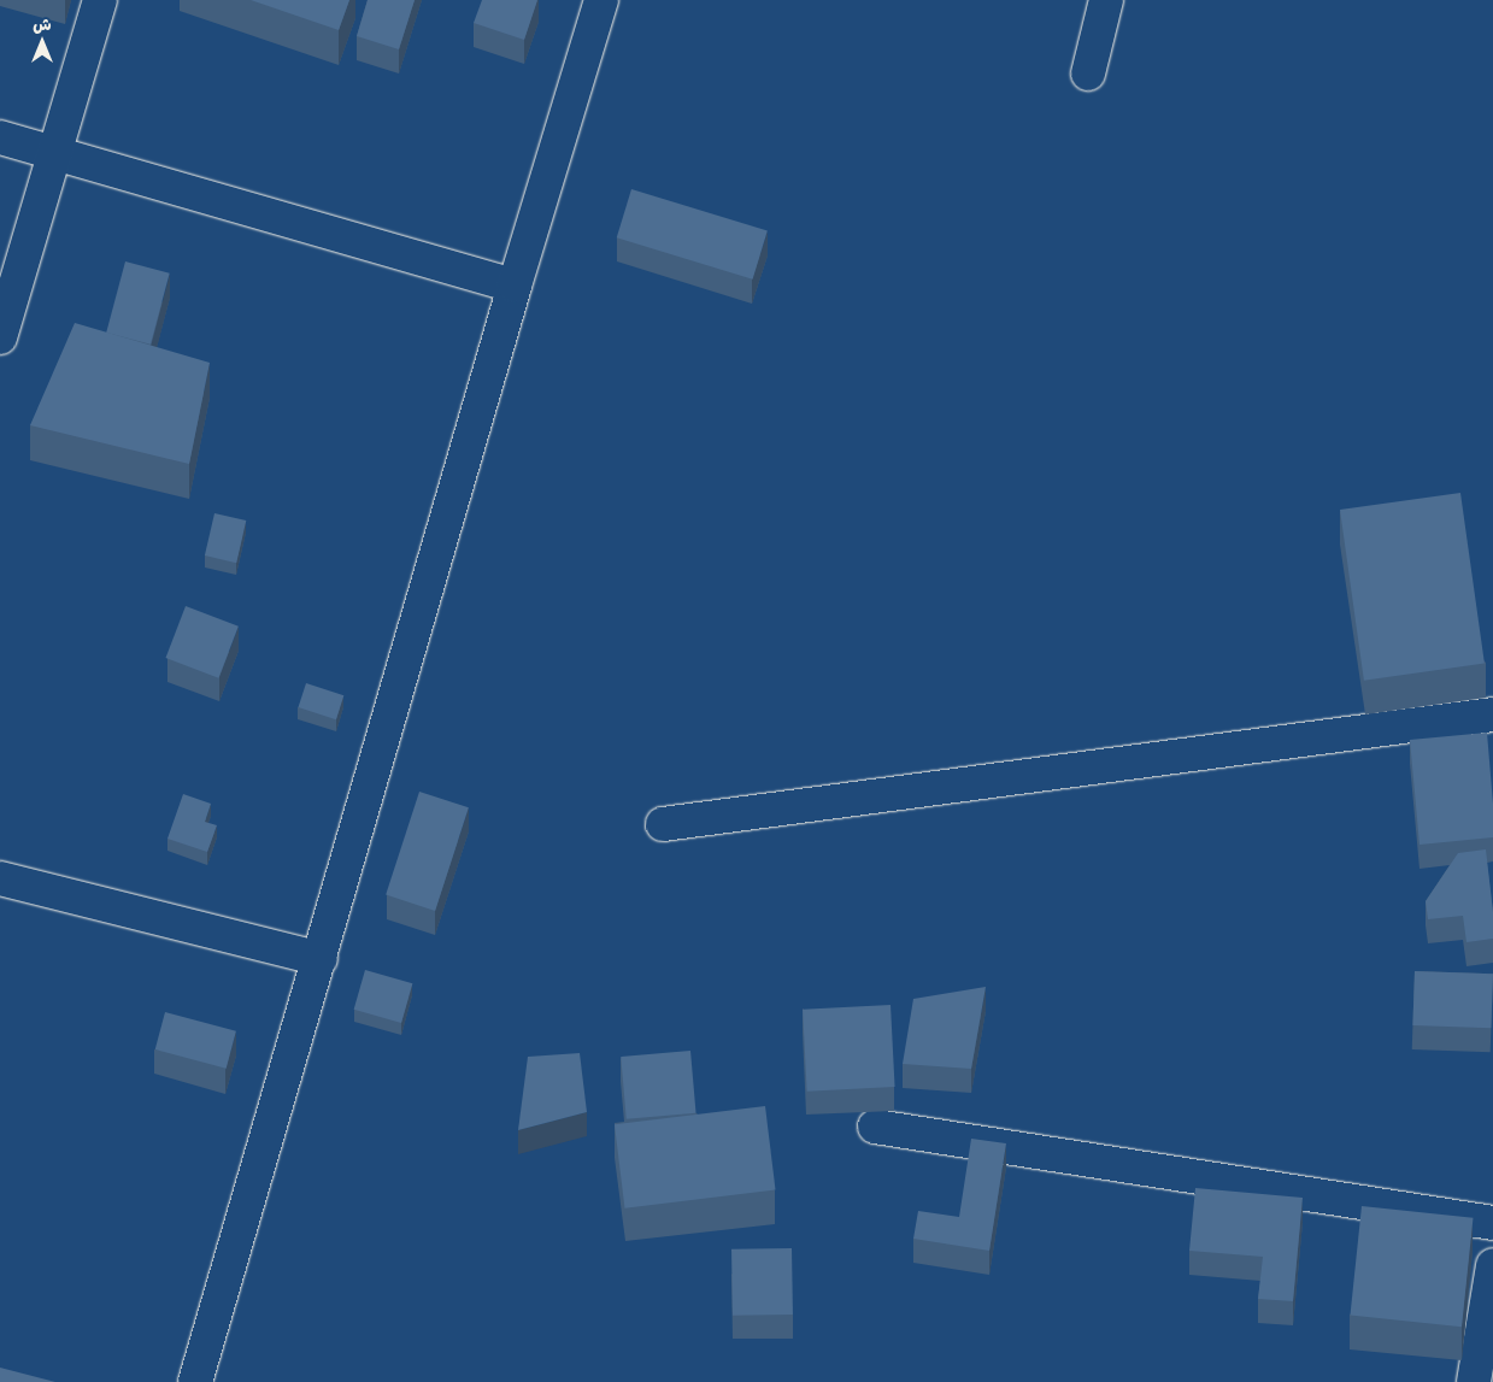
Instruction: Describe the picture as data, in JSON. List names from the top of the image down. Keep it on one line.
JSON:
{"north":"top"}
